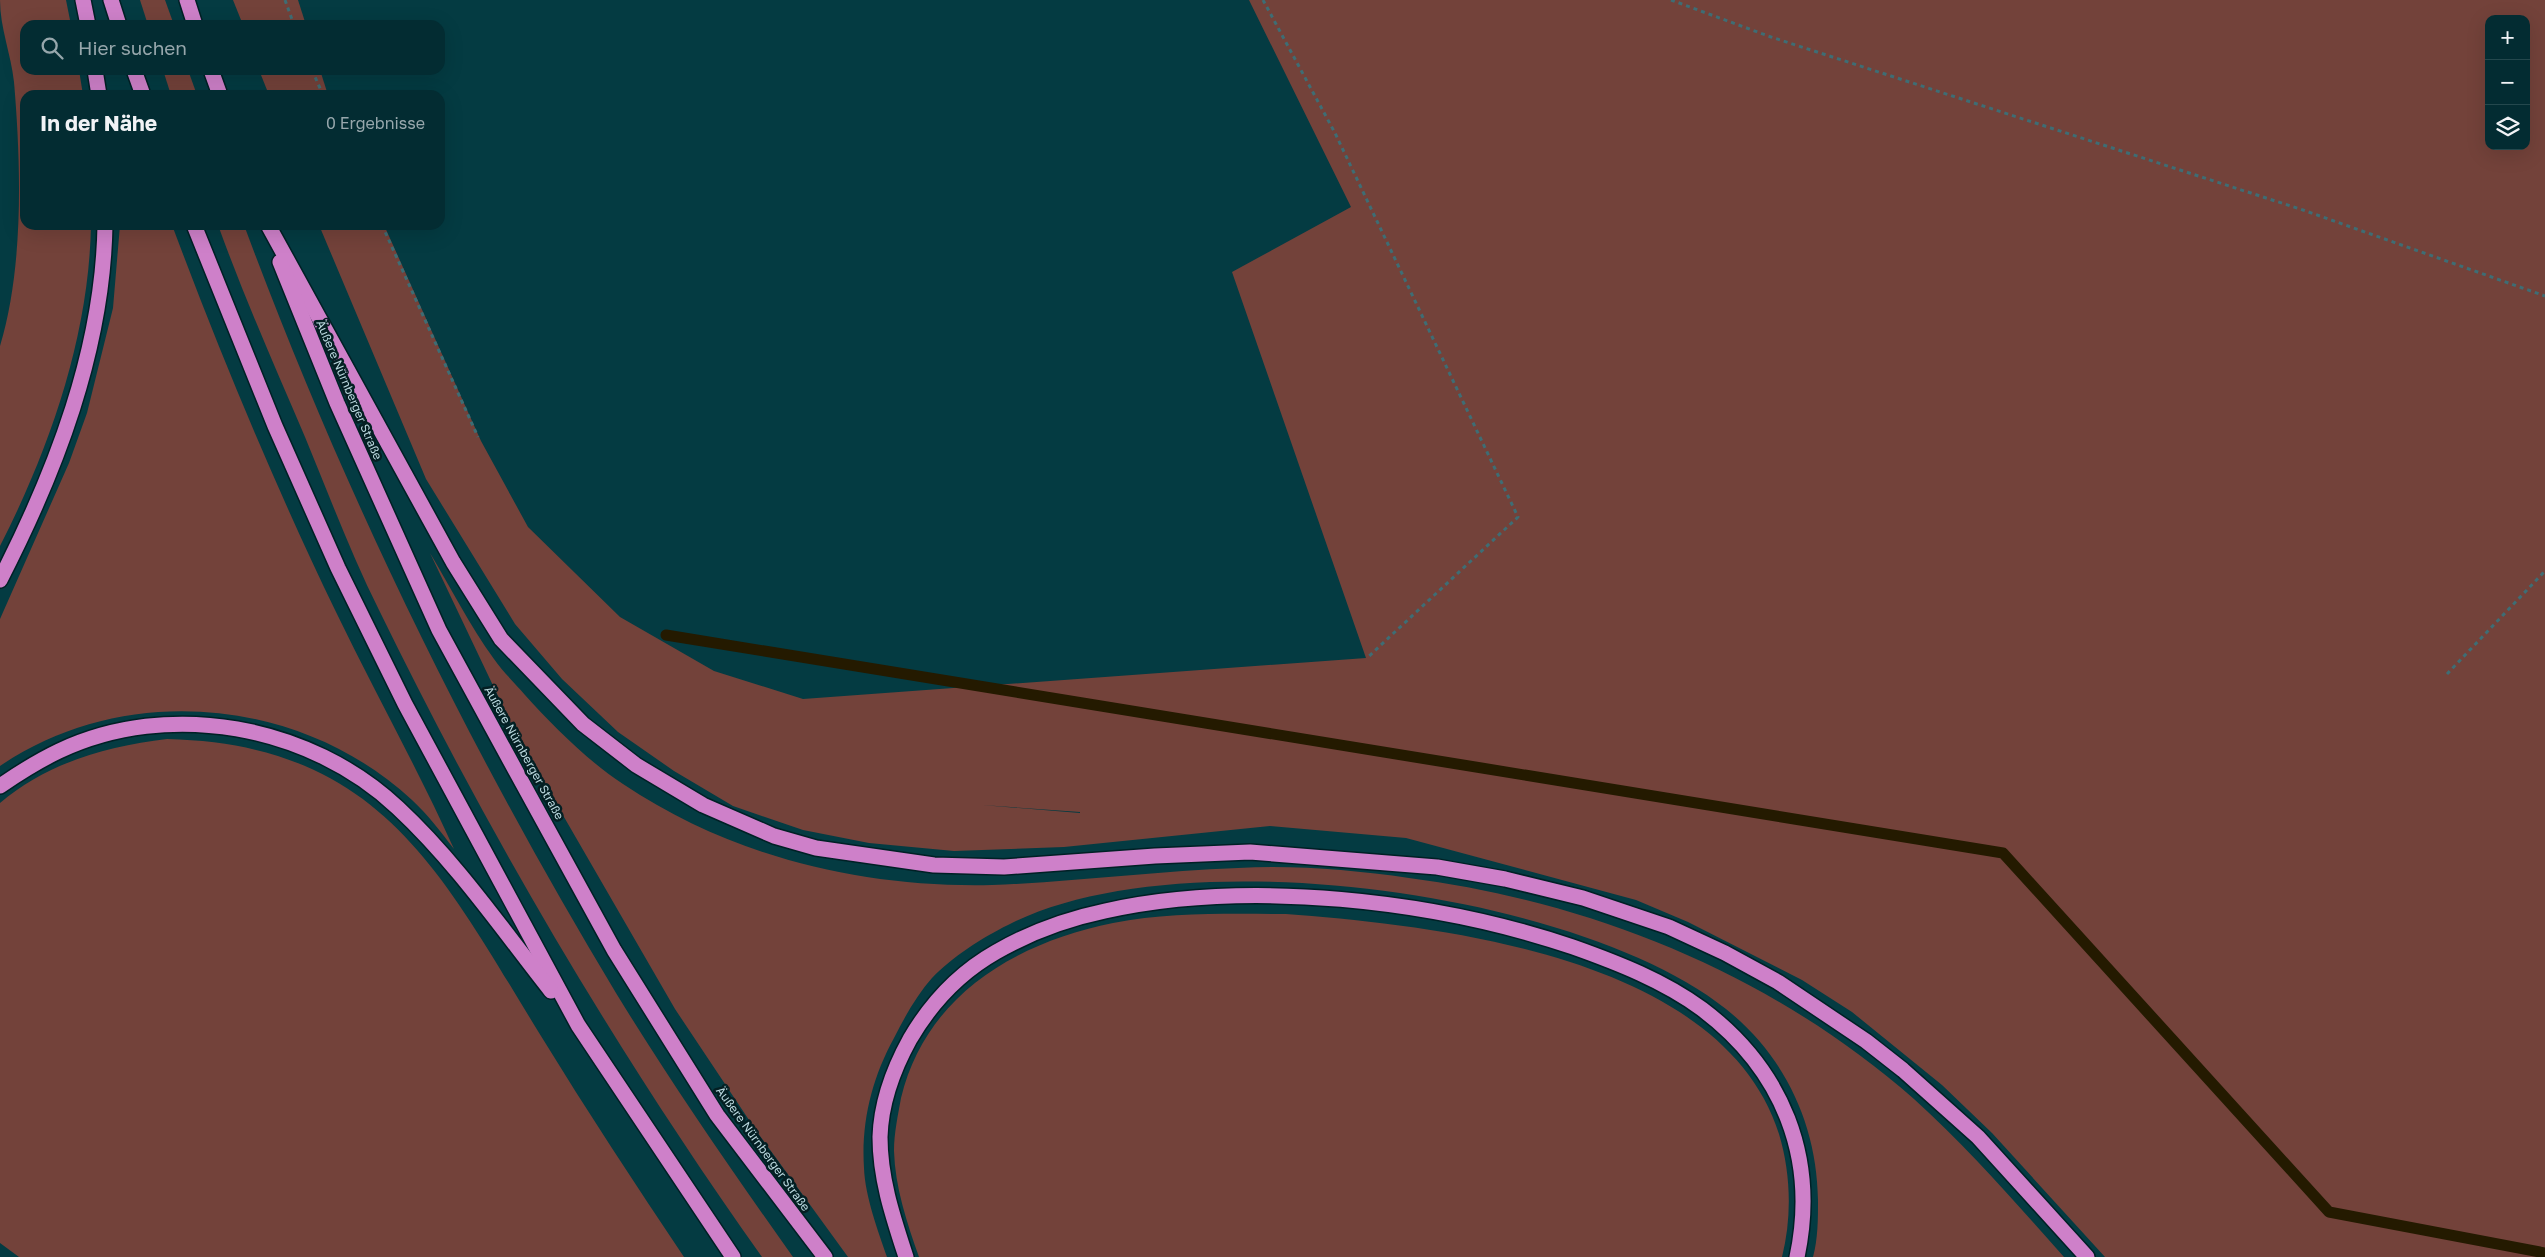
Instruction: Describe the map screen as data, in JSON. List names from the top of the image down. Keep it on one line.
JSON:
{"streets":{"highway":["Äußere Nürnberger Straße"]},"page":{"map_buttons":["+","−"],"search":"Hier suchen","heading":["In der Nähe","0 Ergebnisse"]}}
